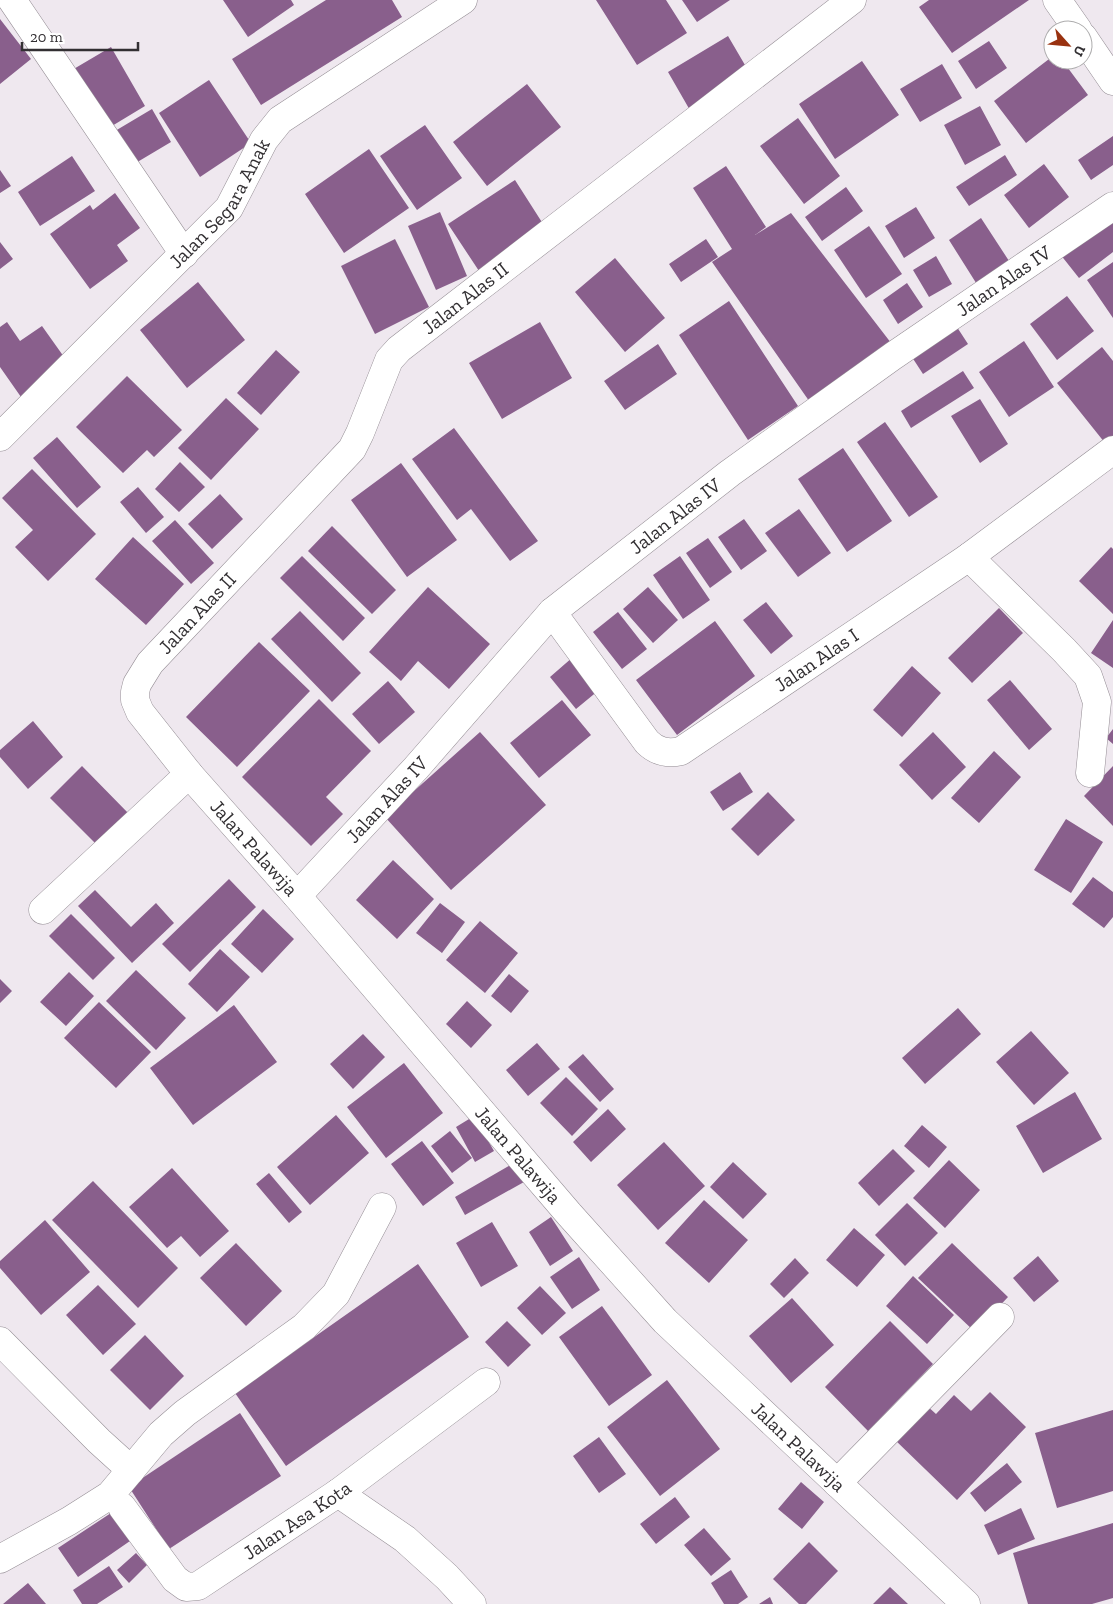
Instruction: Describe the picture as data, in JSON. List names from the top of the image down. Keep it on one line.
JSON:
{"streets":{"street":["Jalan Segara Anak","Jalan Alas IV","Jalan Alas II","Jalan Alas I","Jalan Palawija","Jalan Asa Kota"]},"crossings":[["Jalan Alas IV","Jalan Alas I"],["Jalan Alas IV","Jalan Palawija"],["Jalan Alas II","Jalan Palawija"]],"scale_bar":"20 m","north":"bottom right"}
